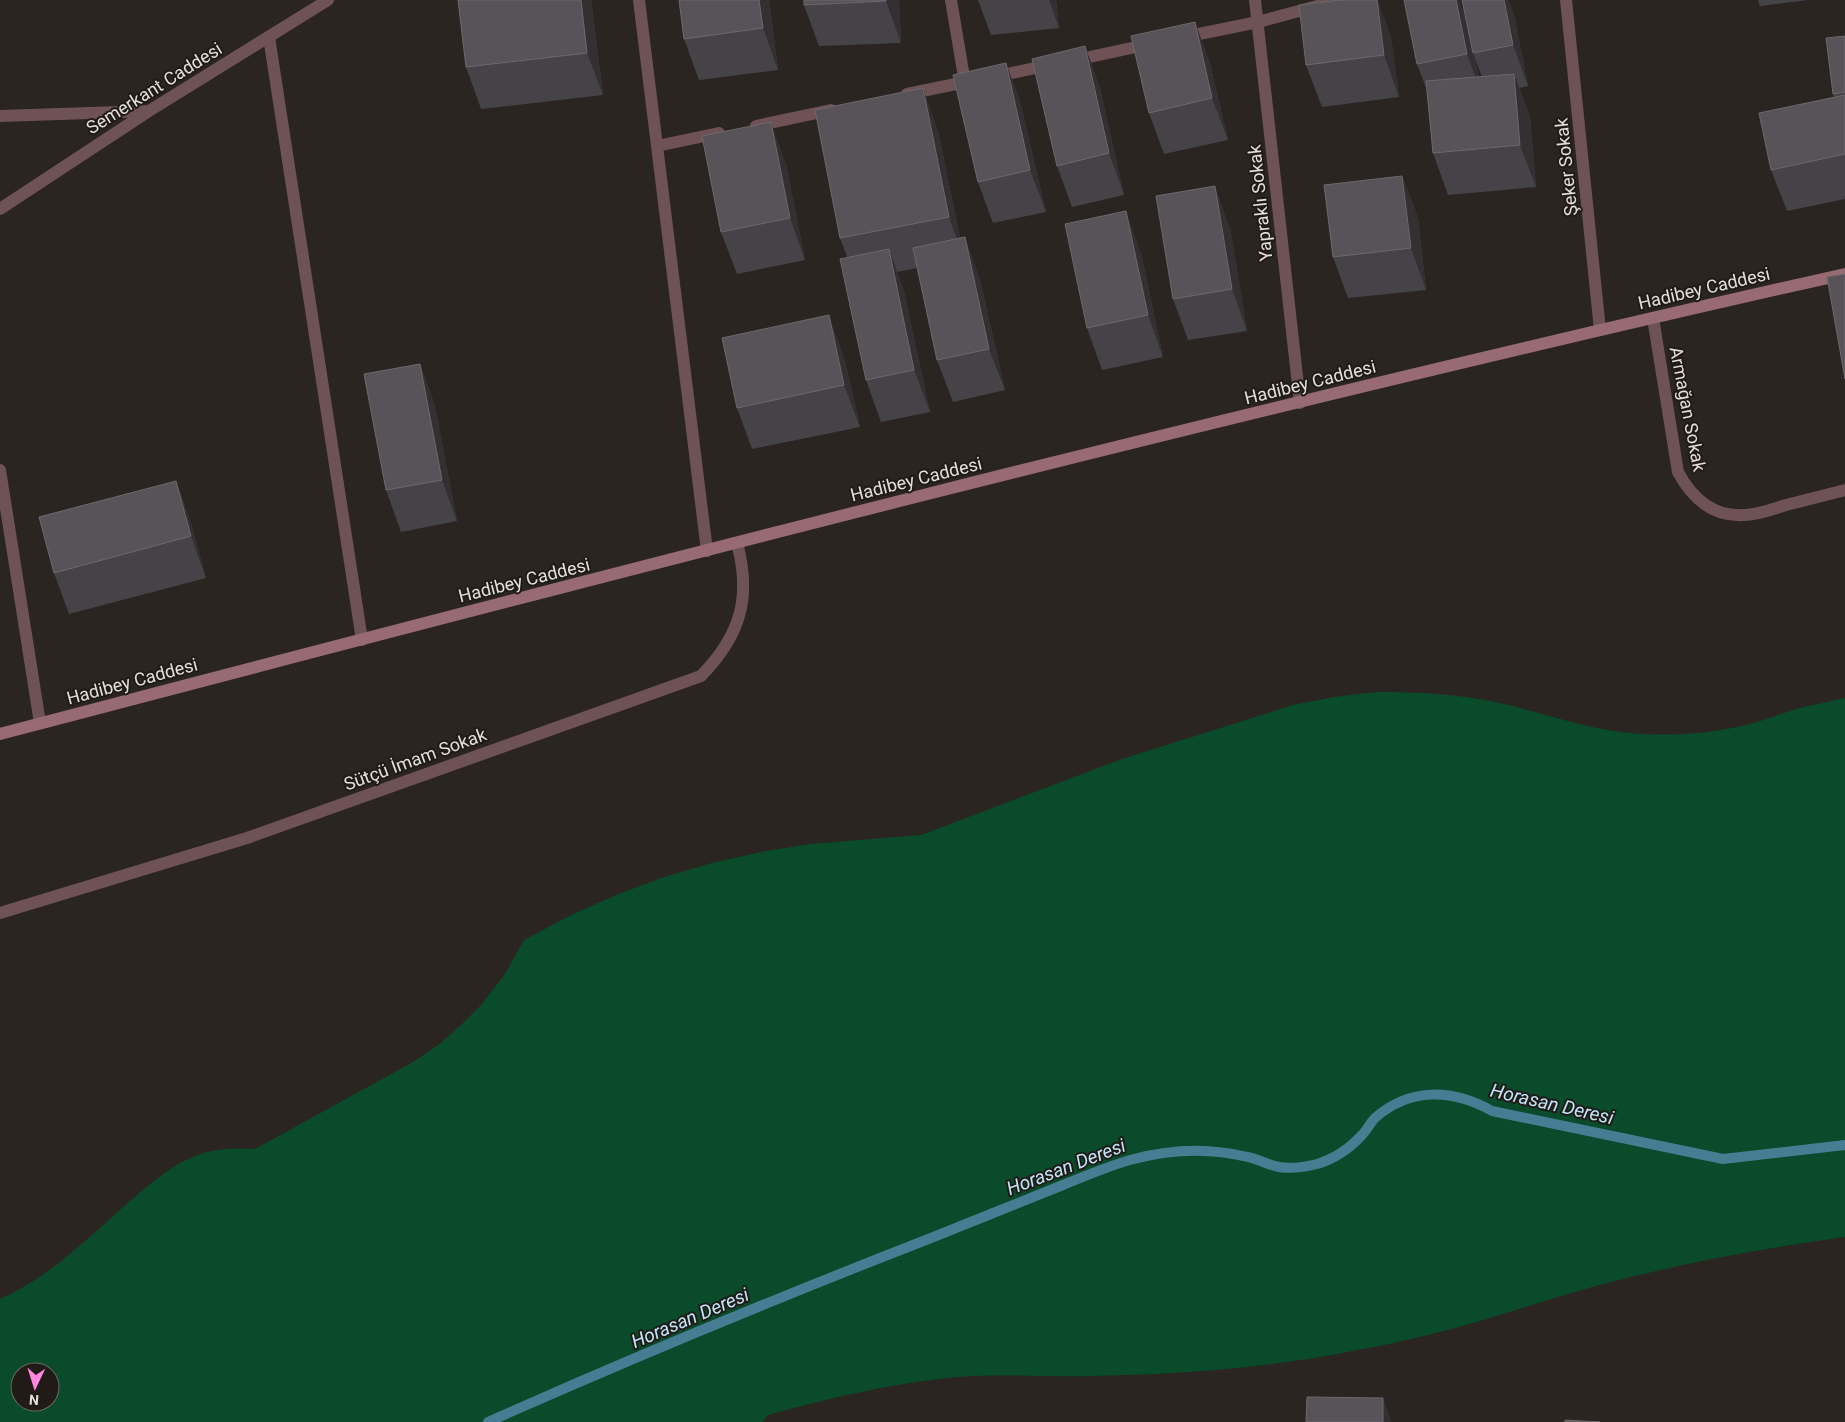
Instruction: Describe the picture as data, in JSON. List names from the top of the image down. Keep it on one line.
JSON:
{"streets":{"main road":["Hadibey Caddesi"],"street":["Semerkant Caddesi","Şeker Sokak","Yapraklı Sokak","Armağan Sokak","Sütçü İmam Sokak"]},"crossings":[["Şeker Sokak","Hadibey Caddesi"],["Yapraklı Sokak","Hadibey Caddesi"],["Hadibey Caddesi","Armağan Sokak"],["Hadibey Caddesi","Sütçü İmam Sokak"]],"water":["Horasan Deresi"],"north":"bottom"}
